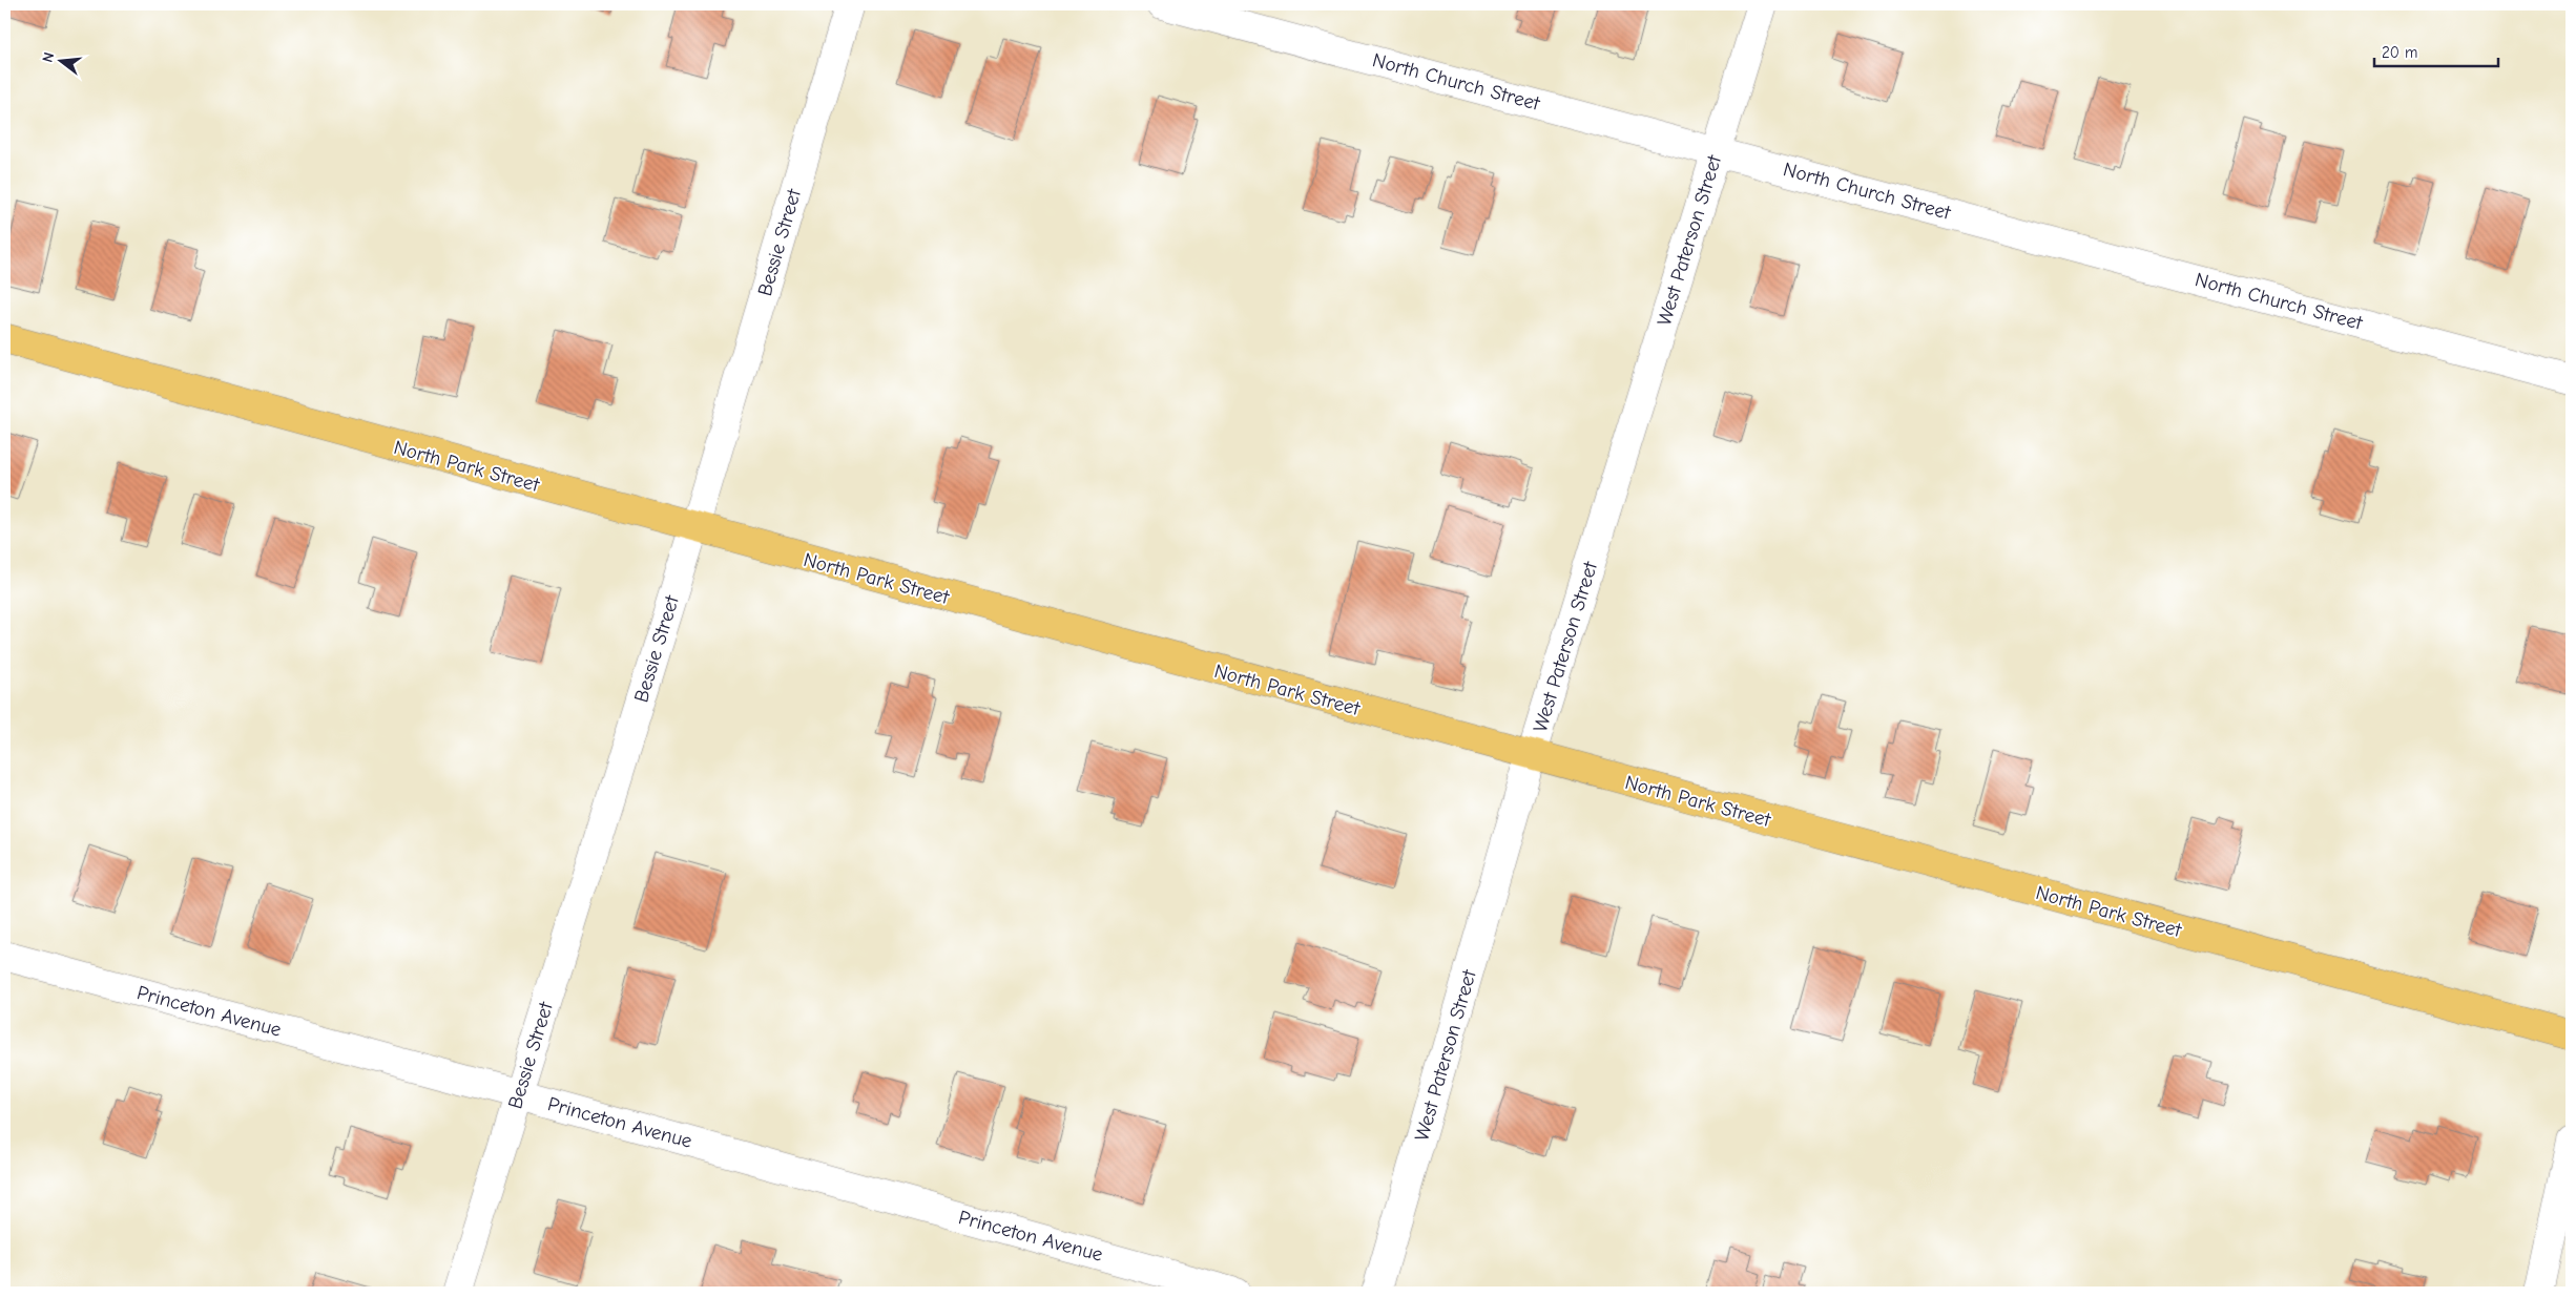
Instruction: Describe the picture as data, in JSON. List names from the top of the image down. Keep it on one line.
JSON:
{"streets":{"main road":["North Park Street"],"street":["North Church Street","West Paterson Street","Bessie Street","Princeton Avenue"]},"crossings":[["North Church Street","West Paterson Street"],["West Paterson Street","North Park Street"],["Bessie Street","North Park Street"],["Bessie Street","Princeton Avenue"]],"scale_bar":"20 m","north":"left"}
